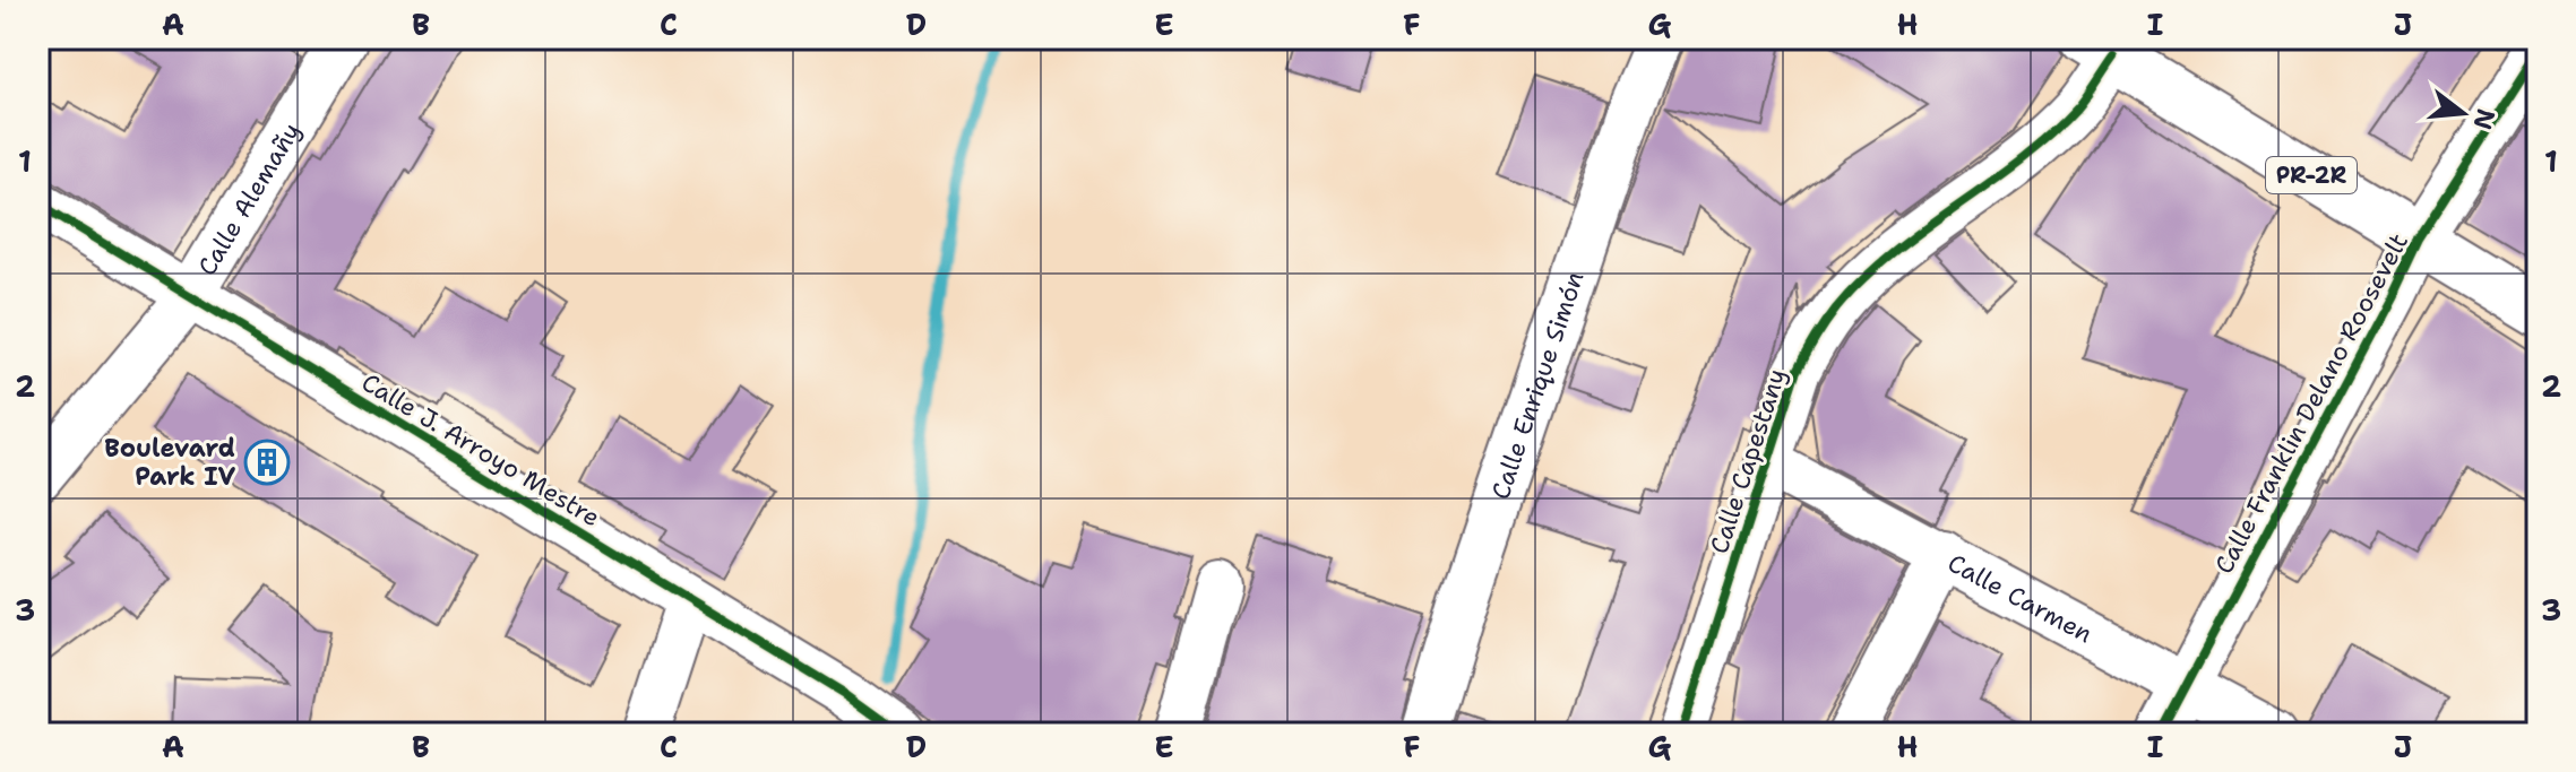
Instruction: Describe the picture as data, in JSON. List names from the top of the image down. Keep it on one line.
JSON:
{"streets":{"main road":["PR-2R"],"street":["Calle Alemañy","Calle Enrique Simón","Calle Franklin Delano Roosevelt","Calle J. Arroyo Mestre","Calle Capestany","Calle Carmen"]},"crossings":[["PR-2R","Calle Franklin Delano Roosevelt"],["PR-2R","Calle Capestany"],["Calle Alemañy","Calle J. Arroyo Mestre"],["Calle Franklin Delano Roosevelt","Calle Carmen"],["Calle Capestany","Calle Carmen"]],"places":{"building":["Boulevard Park IV"]},"north":"right","grid":{"columns":["A","B","C","D","E","F","G","H","I","J"],"rows":["1","2","3"]}}
